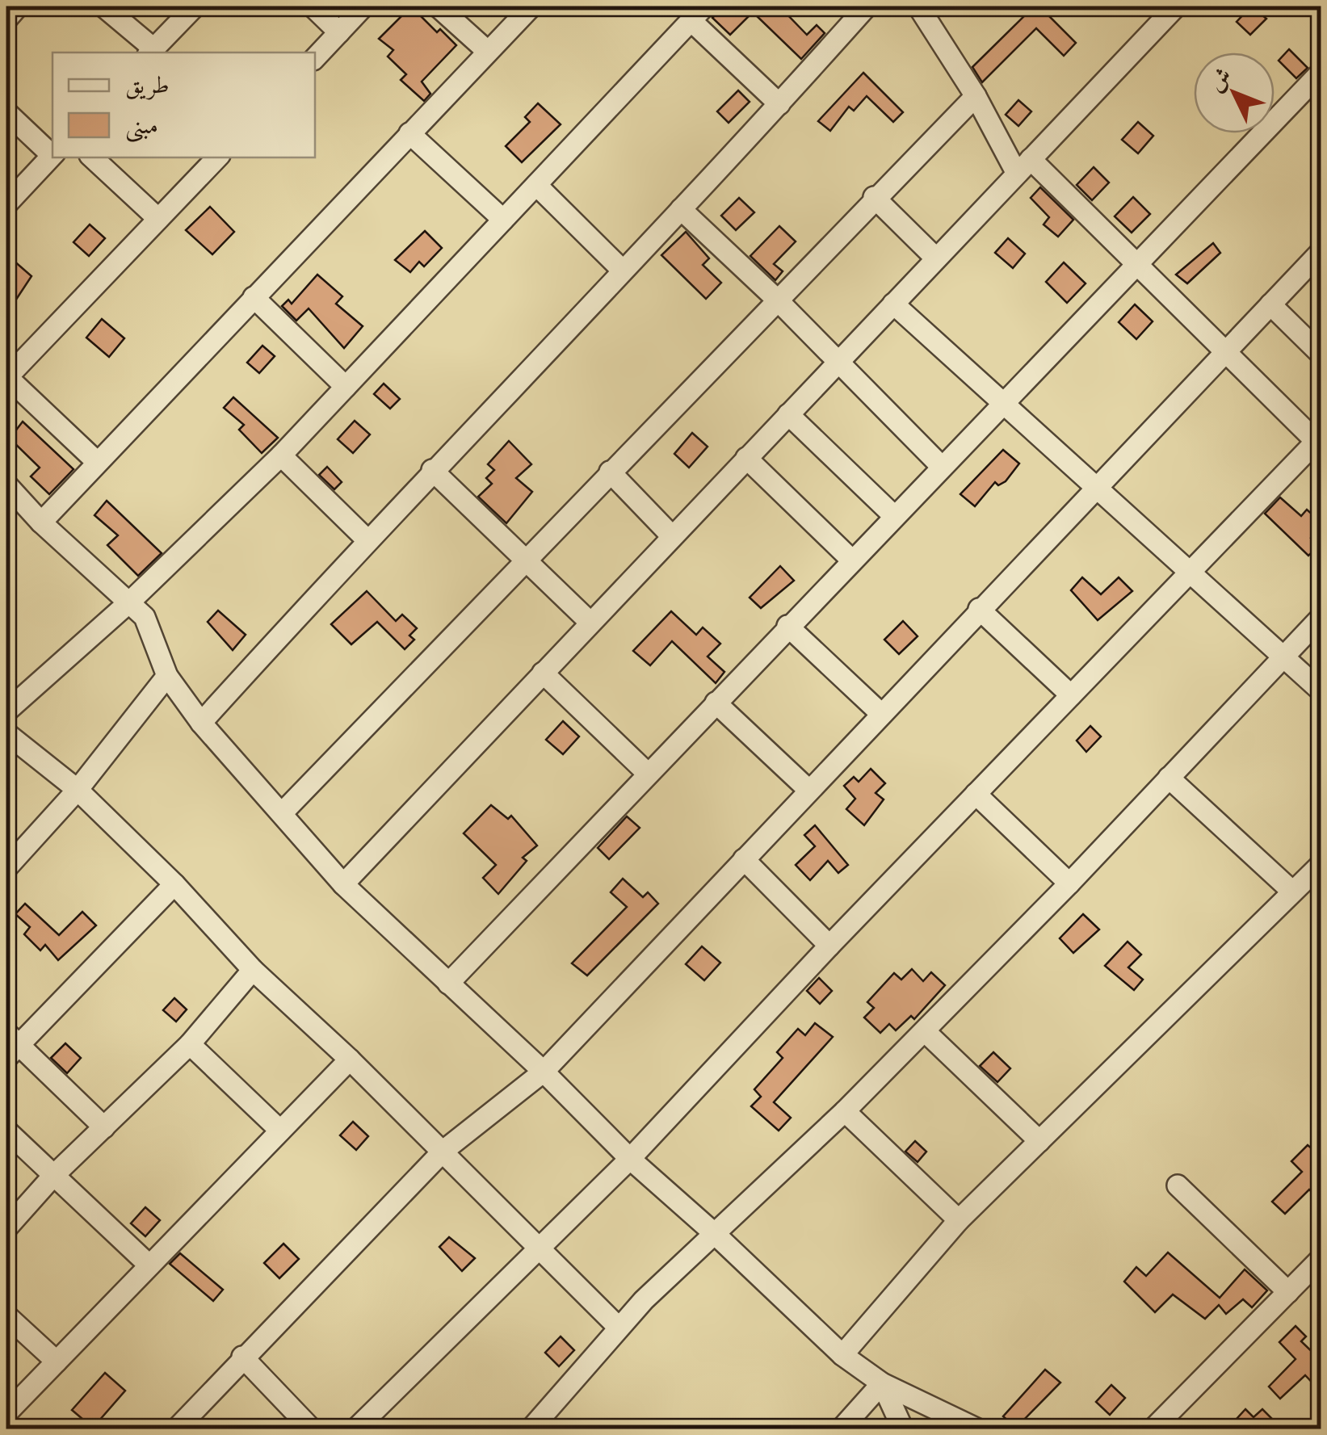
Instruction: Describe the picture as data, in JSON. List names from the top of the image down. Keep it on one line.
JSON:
{"legend":["طريق","مبنى"],"north":"top left"}
